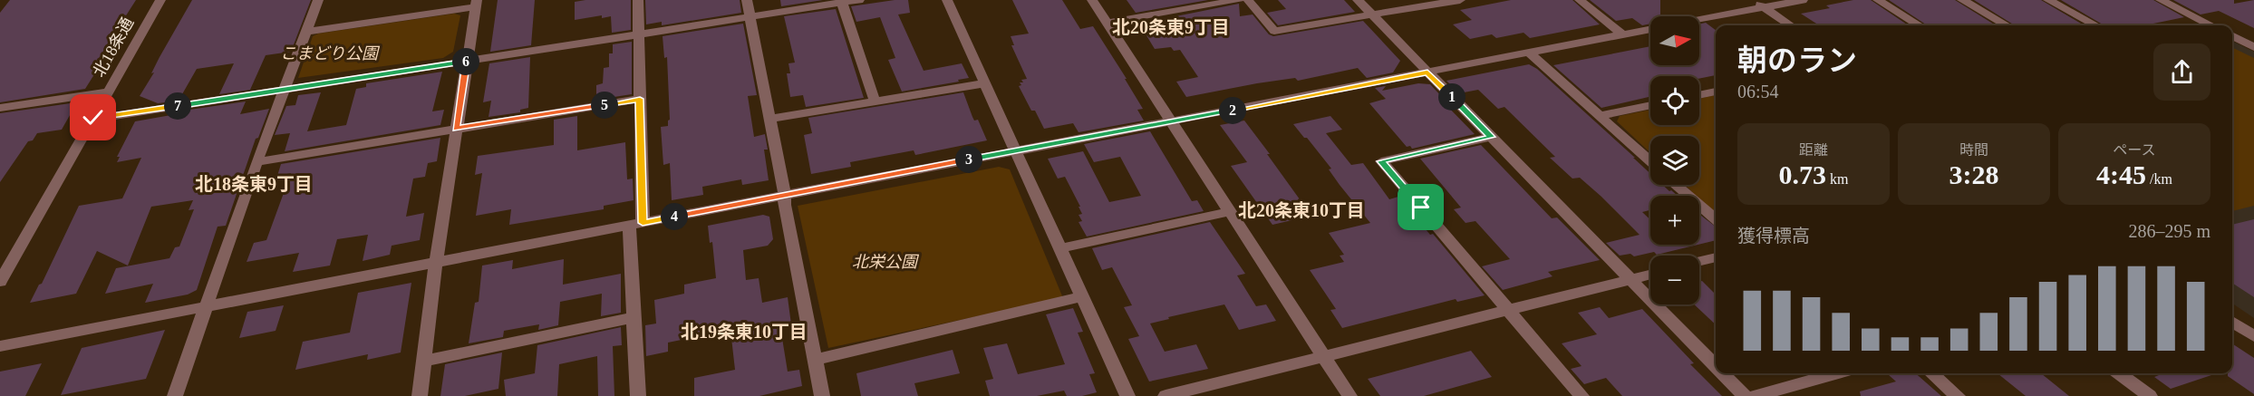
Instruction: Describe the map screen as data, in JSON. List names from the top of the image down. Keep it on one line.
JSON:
{"streets":{"street":["北18条通"]},"districts":["北20条東9丁目","北18条東9丁目","北20条東10丁目","北19条東10丁目"],"parks":["こまどり公園","北栄公園"],"north":"right","page":{"map_buttons":["+","−"],"heading":["朝のラン","06:54"],"pins":["6","1","5","7","2","3","4"],"stats":[["距離","0.73 km"],["時間","3:28"],["ペース","4:45 /km"]],"chart":["獲得標高","286–295 m"]}}
